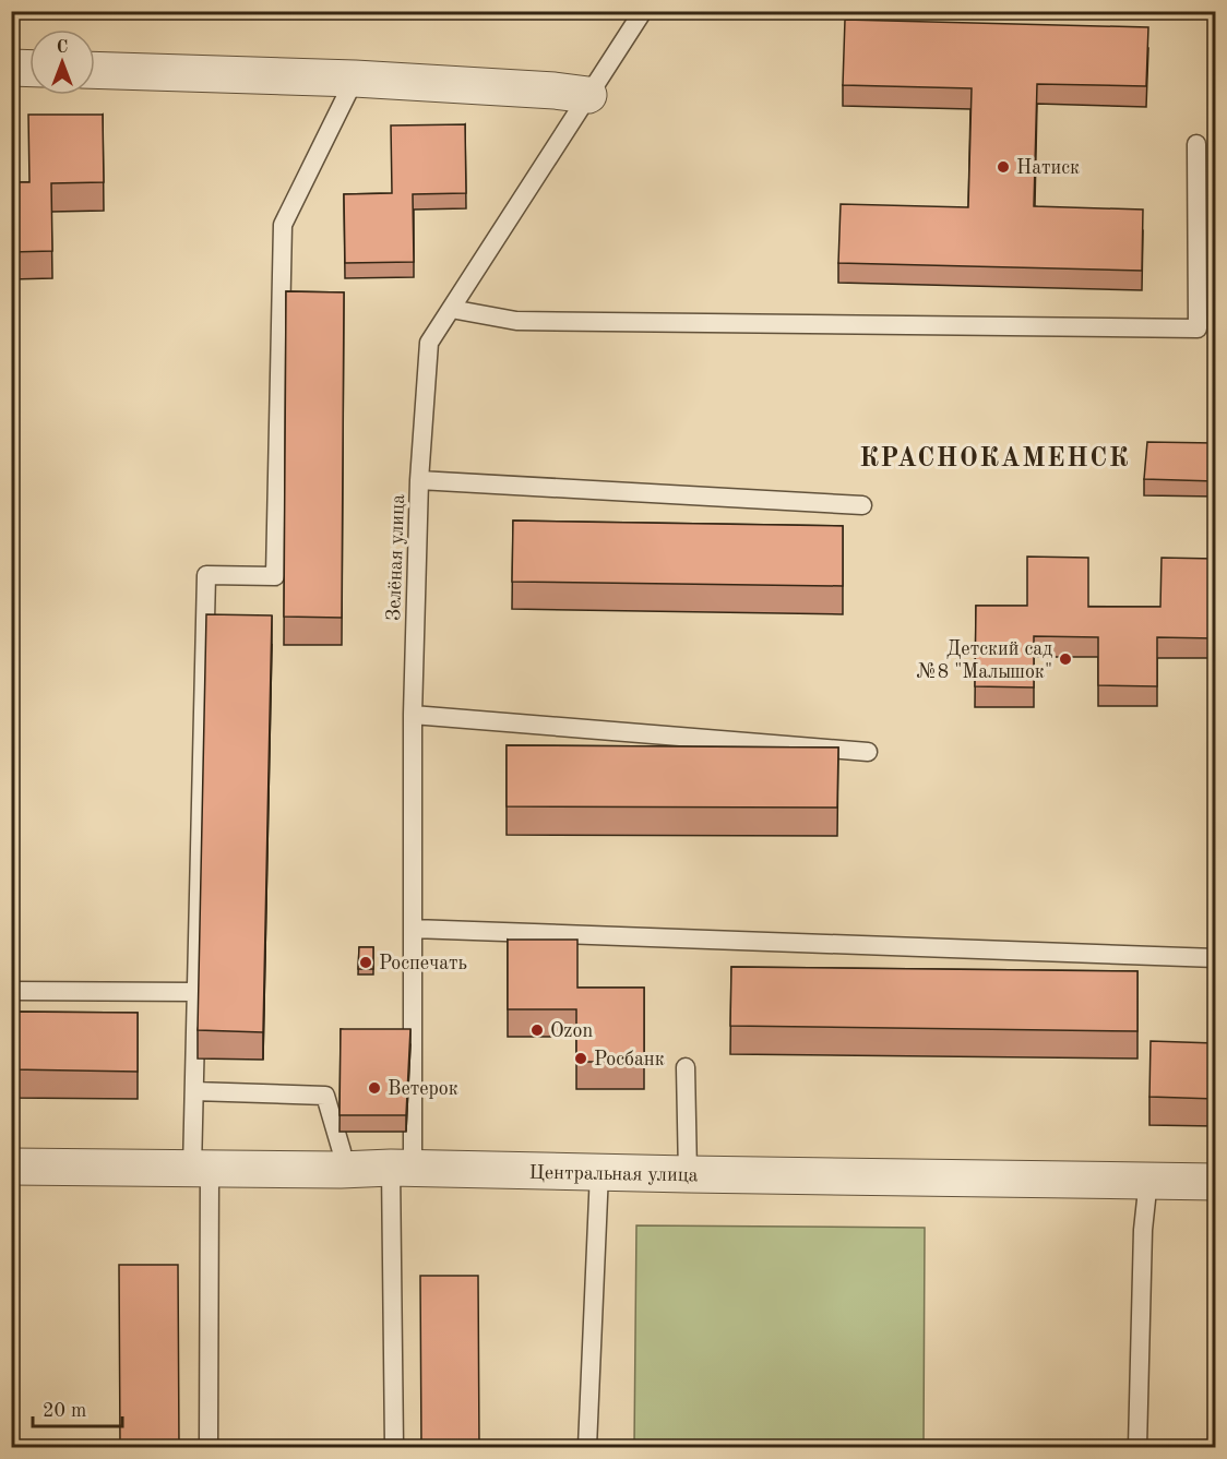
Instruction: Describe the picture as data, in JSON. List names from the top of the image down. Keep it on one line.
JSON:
{"streets":{"street":["Центральная улица"],"lane":["Зелёная улица"]},"crossings":[["Зелёная улица","Центральная улица"]],"districts":["КРАСНОКАМЕНСК"],"places":["Натиск","Детский сад №8 \"Малышок\"","Роспечать","Ozon","Росбанк","Ветерок"],"scale_bar":"20 m","north":"top"}
